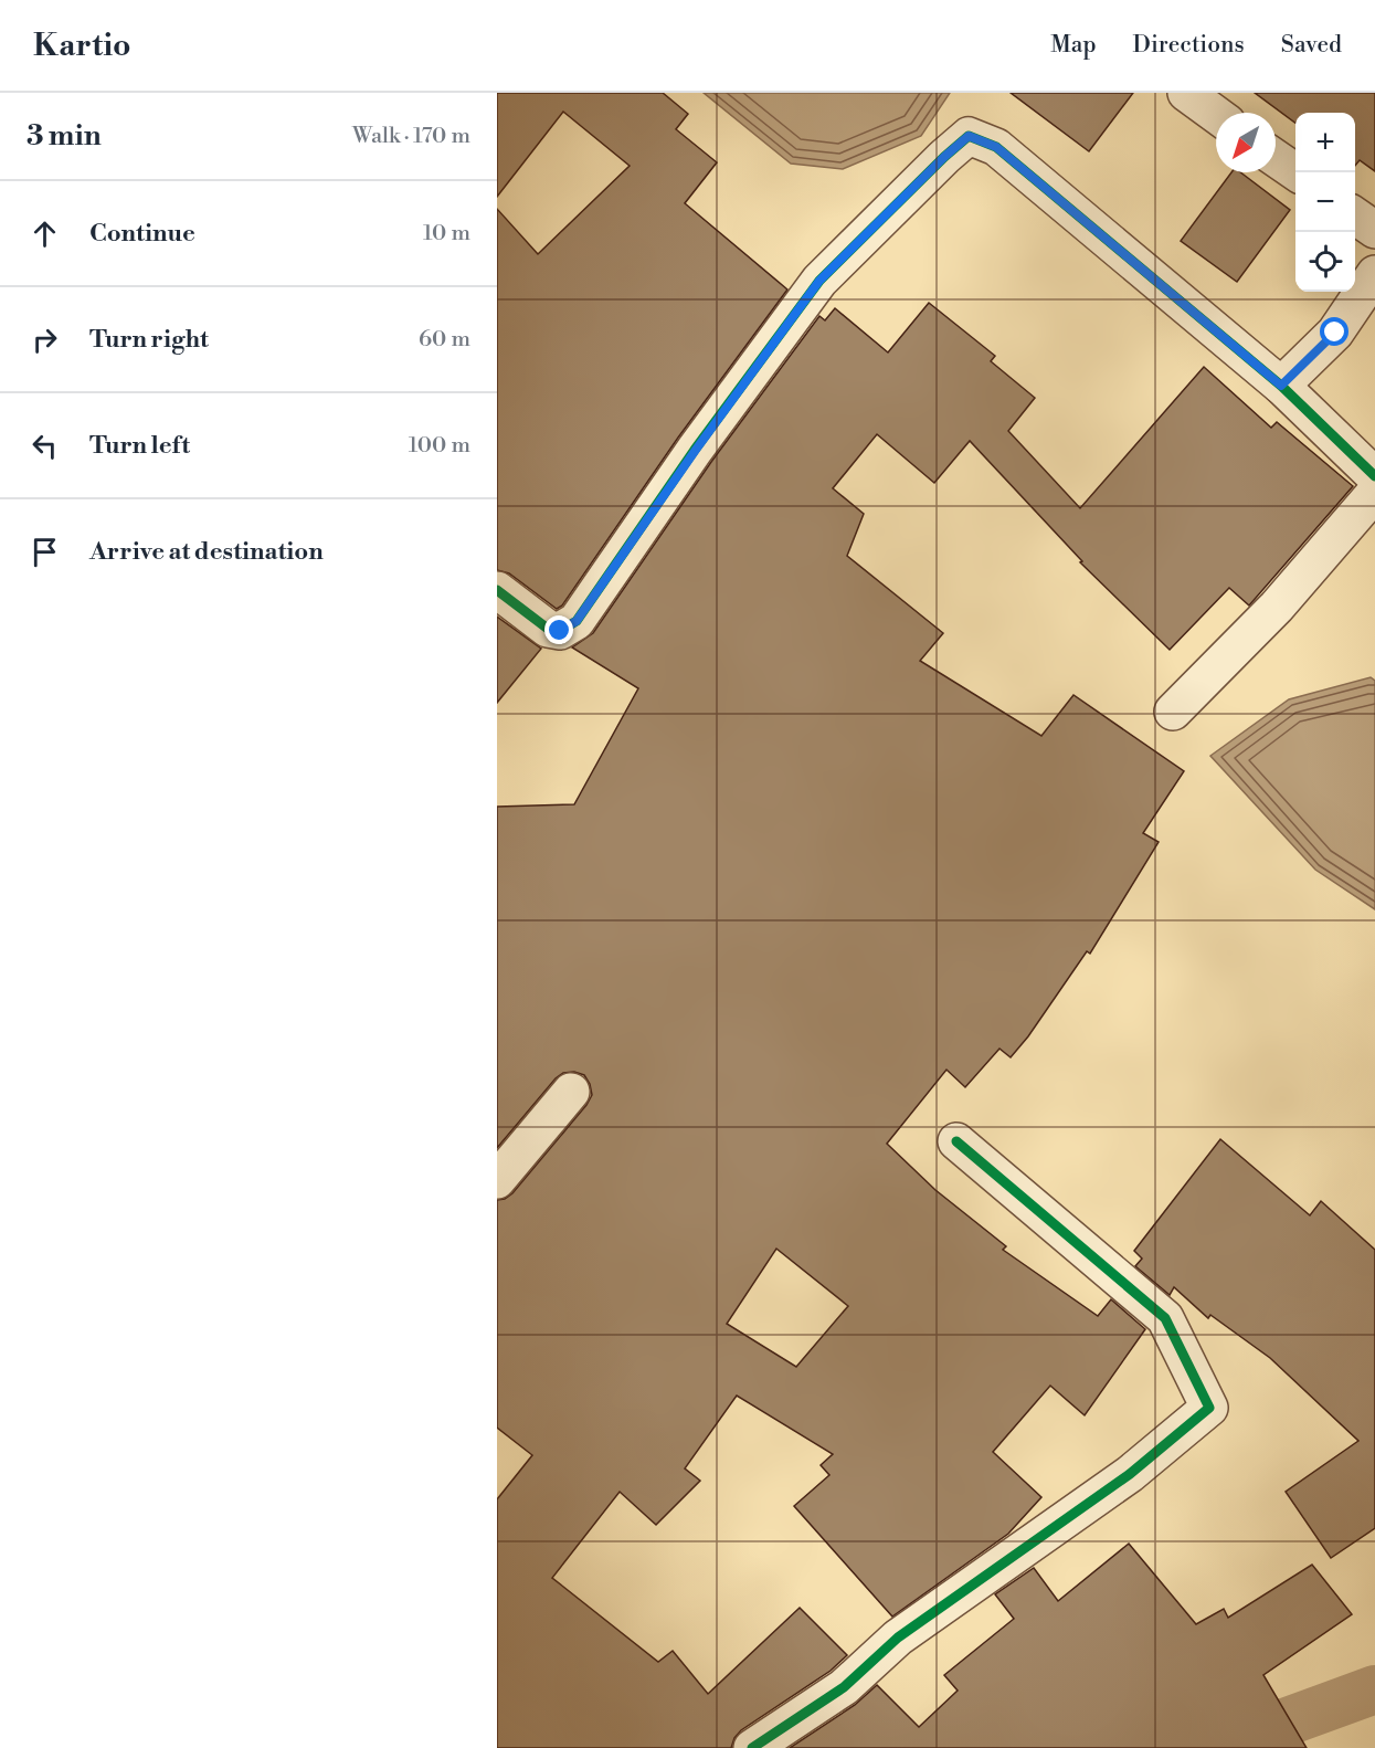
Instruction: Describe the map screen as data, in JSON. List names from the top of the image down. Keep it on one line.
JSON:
{"north":"bottom left","page":{"header":"Kartio","nav":["Map","Directions","Saved"],"heading":["3 min","Walk · 170 m"],"map_buttons":["+","−"],"list":[["Continue","10 m"],["Turn right","60 m"],["Turn left","100 m"],"Arrive at destination"]}}
